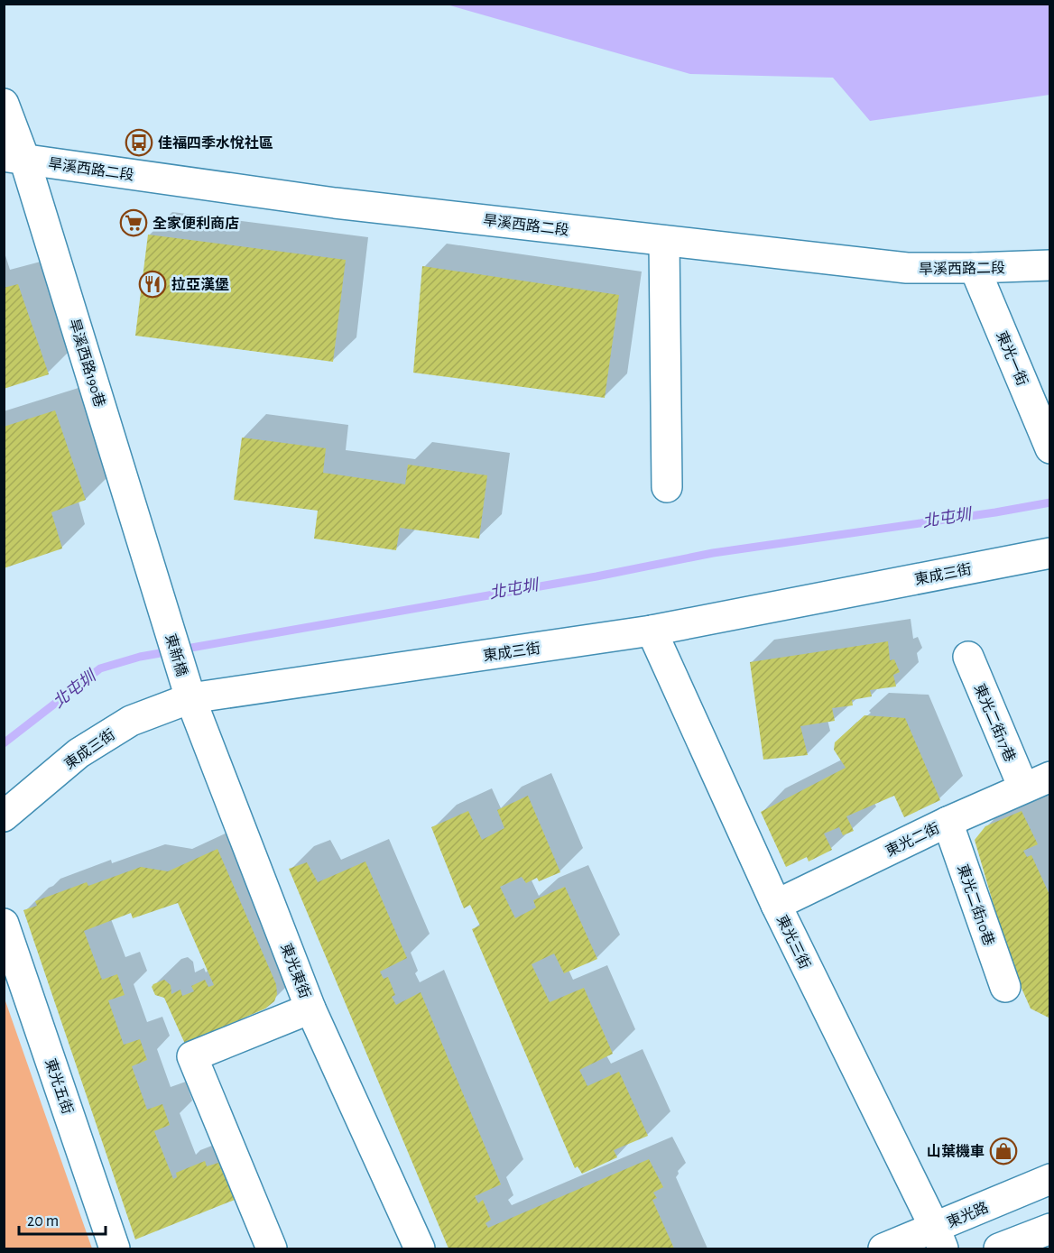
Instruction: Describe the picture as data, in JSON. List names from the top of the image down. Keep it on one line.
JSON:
{"streets":{"street":["旱溪西路二段","東光一街","旱溪西路190巷","東成三街","東新橋","東光二街17巷","東光二街","東光二街10巷","東光三街","東光東街","東光五街","東光路"]},"crossings":[["旱溪西路二段","東光一街"],["旱溪西路二段","旱溪西路190巷"],["旱溪西路190巷","東新橋"],["東成三街","東新橋"],["東成三街","東光三街"],["東成三街","東光東街"],["東新橋","東光東街"],["東光二街17巷","東光二街"],["東光二街","東光二街10巷"],["東光二街","東光三街"],["東光三街","東光路"]],"water":["北屯圳"],"places":{"bus stop":["佳福四季水悅社區"],"supermarket":["全家便利商店"],"restaurant":["拉亞漢堡"],"shop":["山葉機車"]},"scale_bar":"20 m"}
